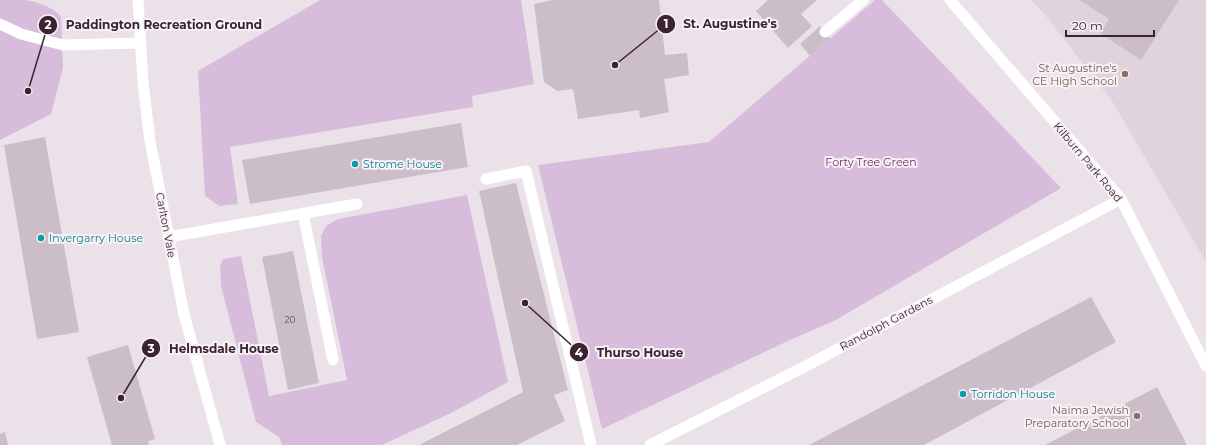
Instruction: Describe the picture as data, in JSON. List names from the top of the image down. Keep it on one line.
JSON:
{"streets":{"street":["Kilburn Park Road","Carlton Vale","Randolph Gardens"]},"crossings":[["Kilburn Park Road","Randolph Gardens"]],"parks":["Forty Tree Green"],"places":["St. Augustine's","St Augustine's CE High School","Paddington Recreation Ground","Strome House","Invergarry House","Thurso House","Torridon House","Helmsdale House","Naima Jewish Preparatory School"],"house_numbers":["20"],"scale_bar":"20 m"}
